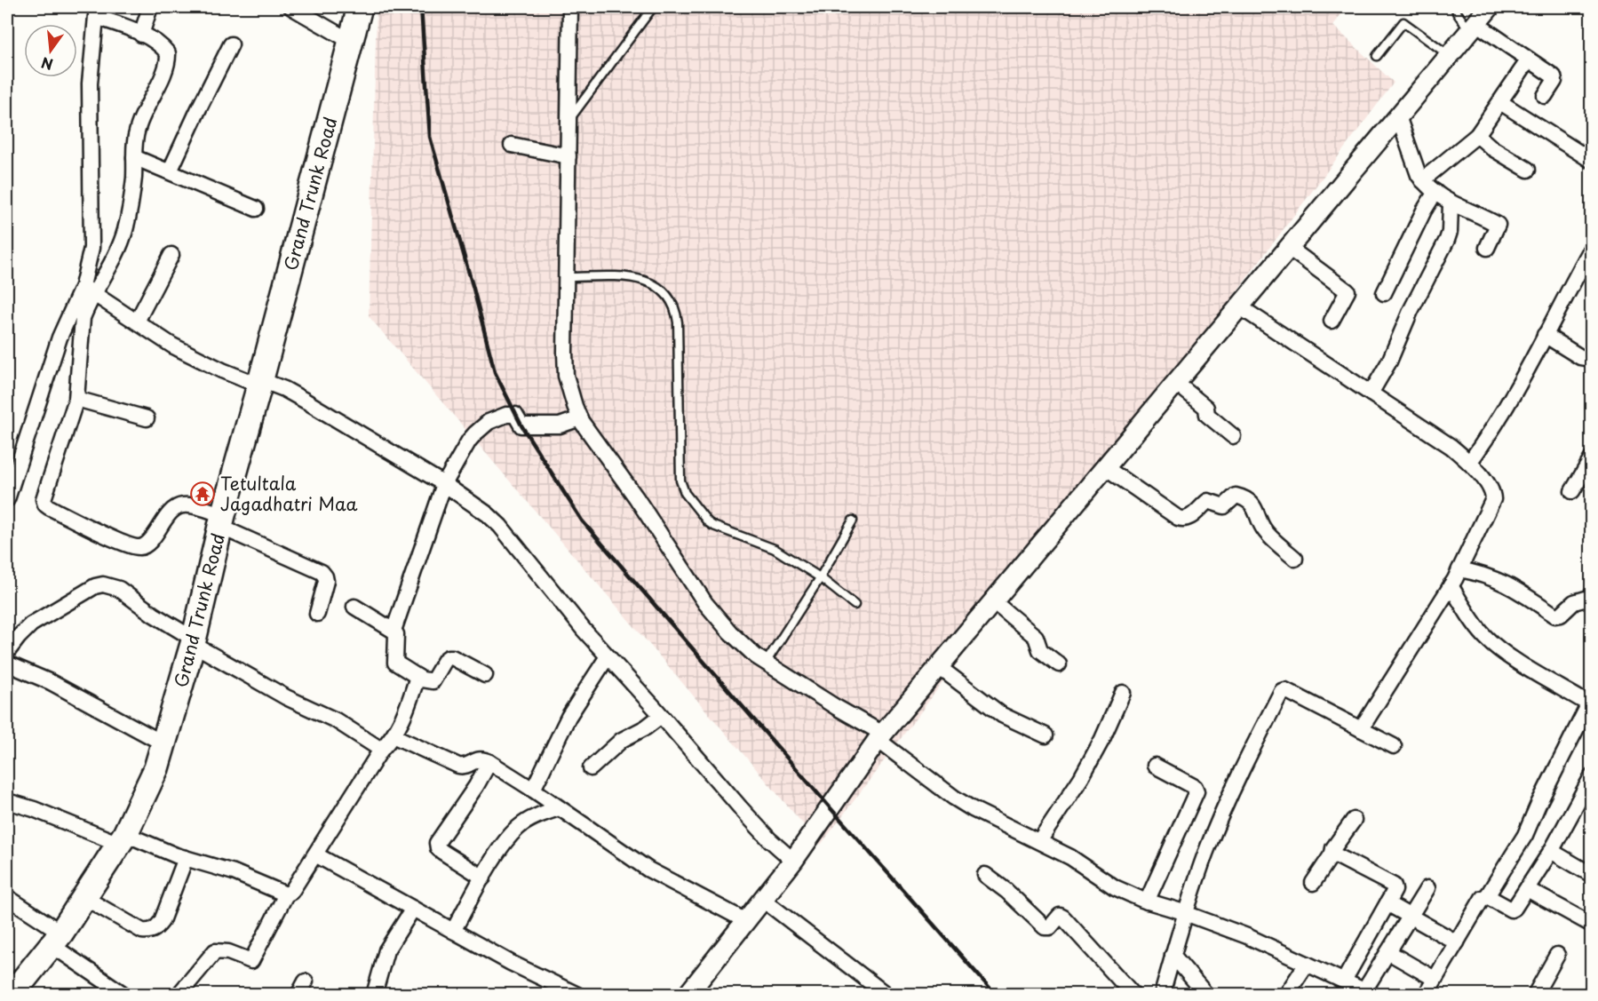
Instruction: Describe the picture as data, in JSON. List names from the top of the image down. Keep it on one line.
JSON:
{"streets":{"main road":["Grand Trunk Road"]},"places":{"temple":["Tetultala Jagadhatri Maa"]},"north":"bottom"}
